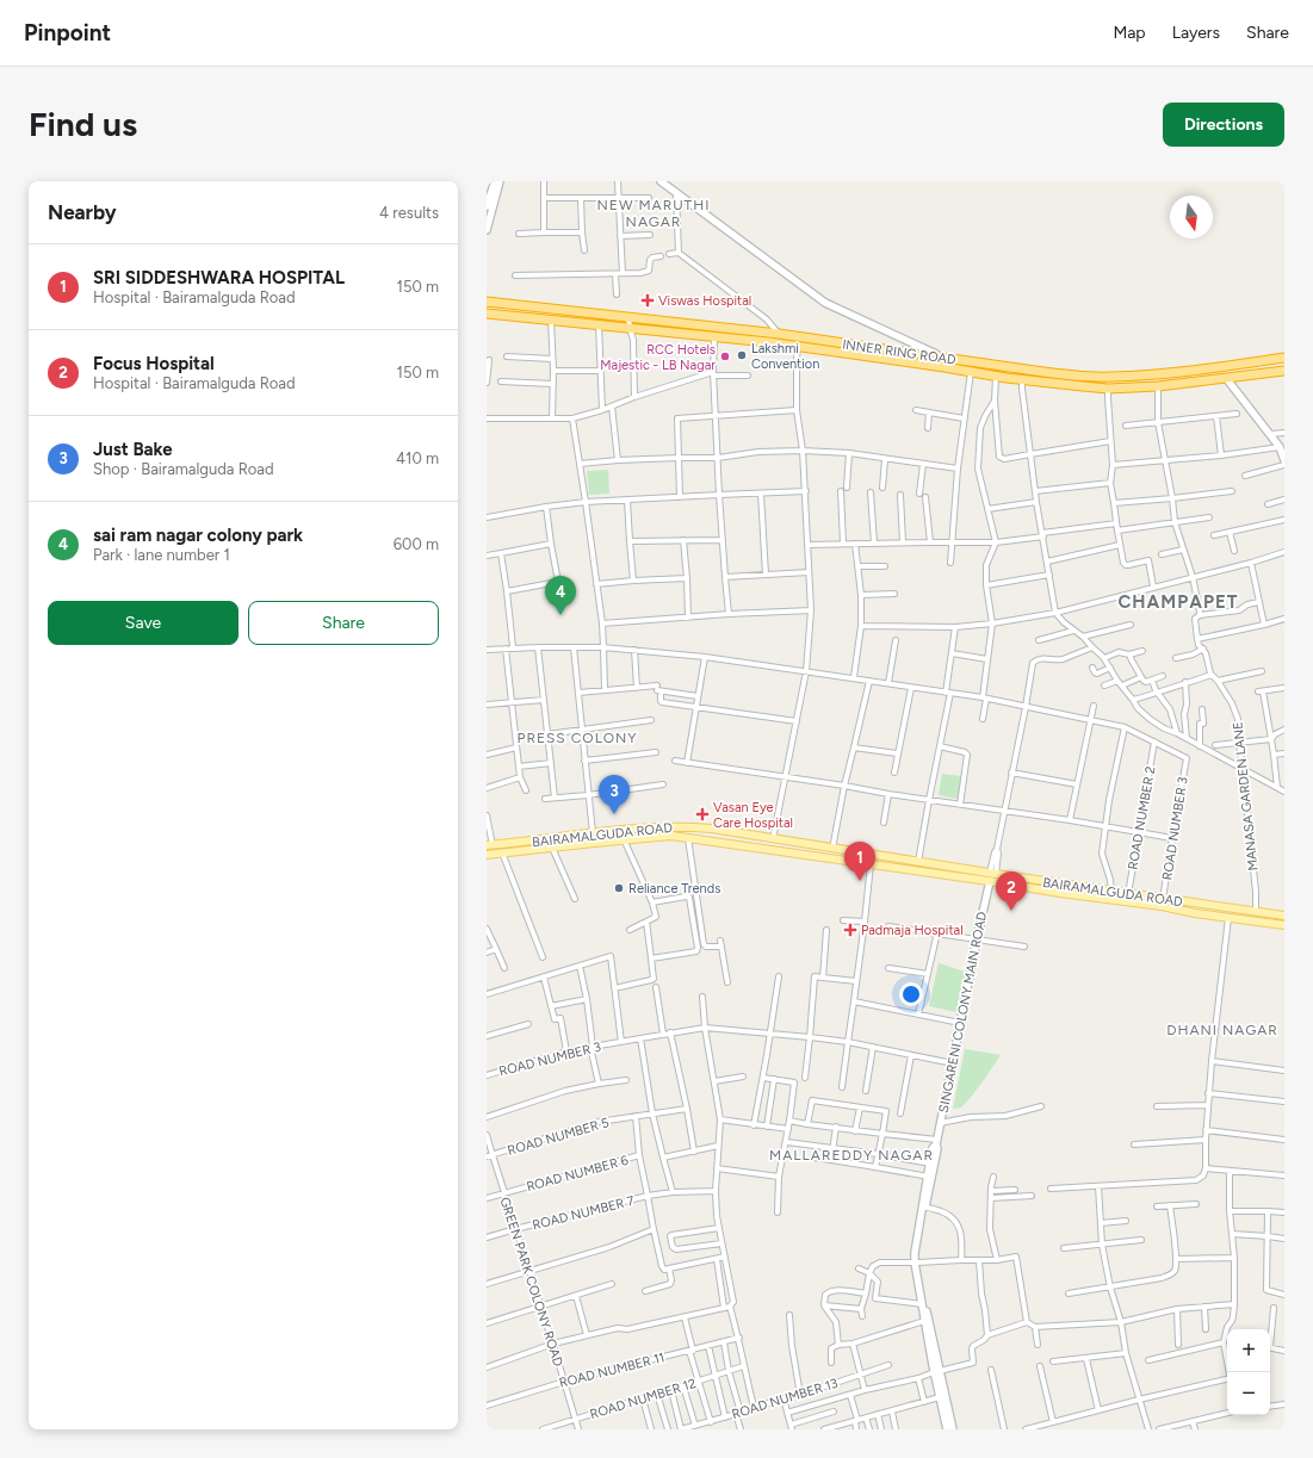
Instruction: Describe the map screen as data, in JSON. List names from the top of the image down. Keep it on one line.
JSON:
{"streets":{"highway":["INNER RING ROAD"],"main road":["BAIRAMALGUDA ROAD"],"street":["MANASA GARDEN LANE","ROAD NUMBER 2","ROAD NUMBER 3","SINGARENI COLONY MAIN ROAD","ROAD NUMBER 5","ROAD NUMBER 6","ROAD NUMBER 7","GREEN PARK COLONY ROAD","ROAD NUMBER 11","ROAD NUMBER 12","ROAD NUMBER 13"]},"crossings":[["MANASA GARDEN LANE","BAIRAMALGUDA ROAD"],["ROAD NUMBER 2","ROAD NUMBER 3"],["ROAD NUMBER 2","BAIRAMALGUDA ROAD"],["ROAD NUMBER 3","BAIRAMALGUDA ROAD"],["ROAD NUMBER 3","SINGARENI COLONY MAIN ROAD"],["BAIRAMALGUDA ROAD","SINGARENI COLONY MAIN ROAD"],["ROAD NUMBER 5","GREEN PARK COLONY ROAD"],["ROAD NUMBER 6","GREEN PARK COLONY ROAD"],["ROAD NUMBER 7","GREEN PARK COLONY ROAD"],["GREEN PARK COLONY ROAD","ROAD NUMBER 11"],["GREEN PARK COLONY ROAD","ROAD NUMBER 12"]],"districts":["NEW MARUTHI NAGAR","CHAMPAPET","PRESS COLONY","DHANI NAGAR","MALLAREDDY NAGAR"],"places":{"health":["Viswas Hospital","Vasan Eye Care Hospital","Padmaja Hospital"],"other":["Lakshmi Convention","RCC Hotels Majestic - LB Nagar","Reliance Trends"]},"north":"bottom","page":{"header":"Pinpoint","nav":["Map","Layers","Share"],"buttons":["Directions",["Save","Share"]],"title":"Find us","heading":["Nearby","4 results"],"list":[{"mark":"1","name":"SRI SIDDESHWARA HOSPITAL","note":"Hospital · Bairamalguda Road","value":"150 m"},{"mark":"2","name":"Focus Hospital","note":"Hospital · Bairamalguda Road","value":"150 m"},{"mark":"3","name":"Just Bake","note":"Shop · Bairamalguda Road","value":"410 m"},{"mark":"4","name":"sai ram nagar colony park","note":"Park · lane number 1","value":"600 m"}],"pins":["4","3","1","2"],"map_buttons":["+","−"]}}
